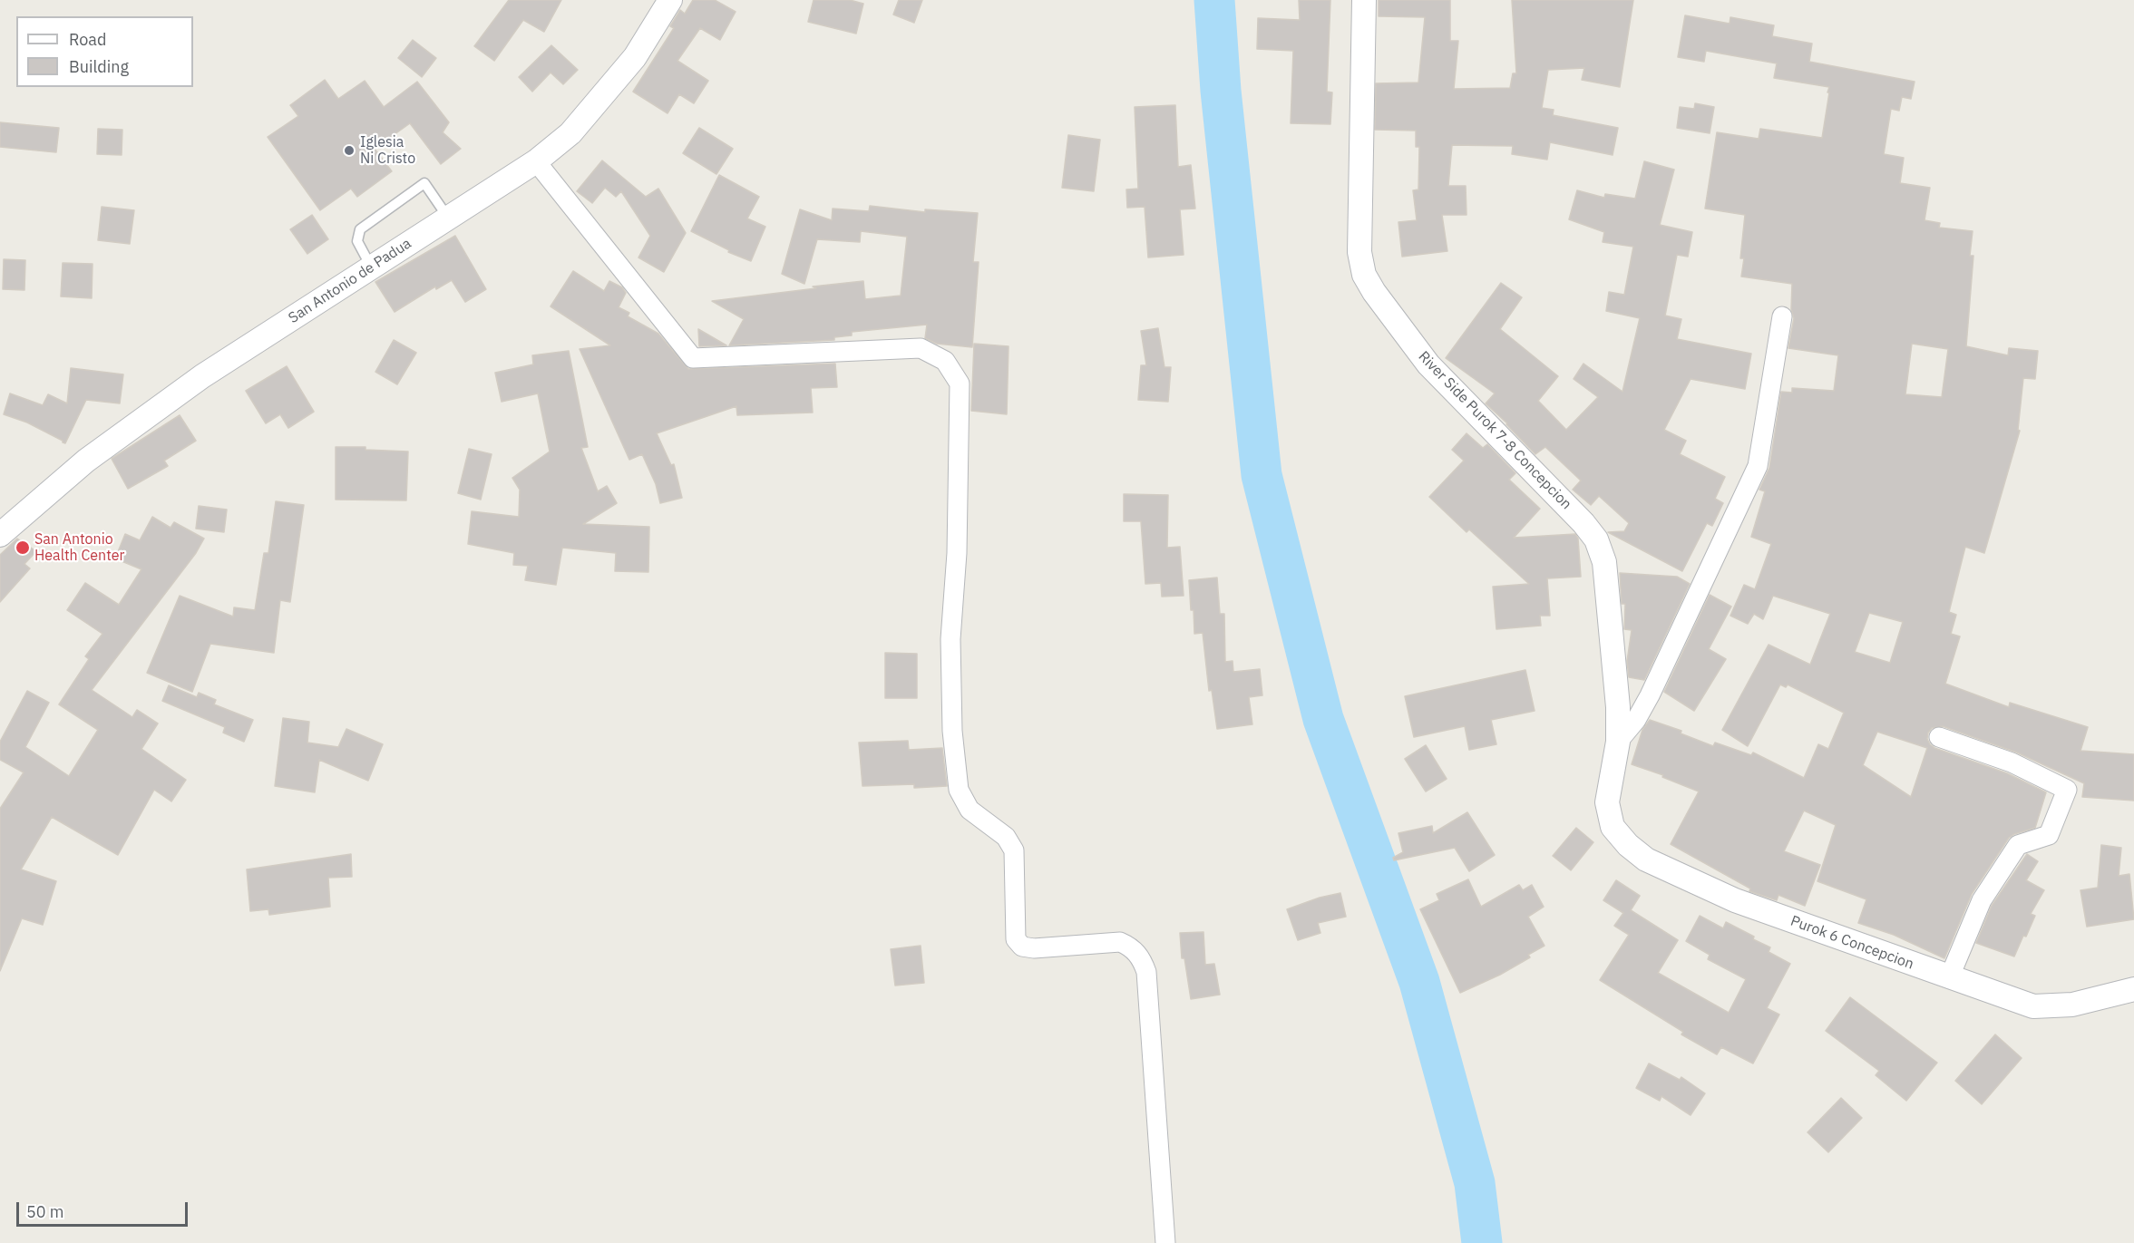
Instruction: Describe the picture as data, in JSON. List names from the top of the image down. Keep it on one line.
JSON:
{"streets":{"street":["San Antonio de Padua","River Side Purok 7-8 Concepcion","Purok 6 Concepcion"]},"crossings":[["River Side Purok 7-8 Concepcion","Purok 6 Concepcion"]],"places":["Iglesia Ni Cristo","San Antonio Health Center"],"legend":["Road","Building"],"scale_bar":"50 m"}
